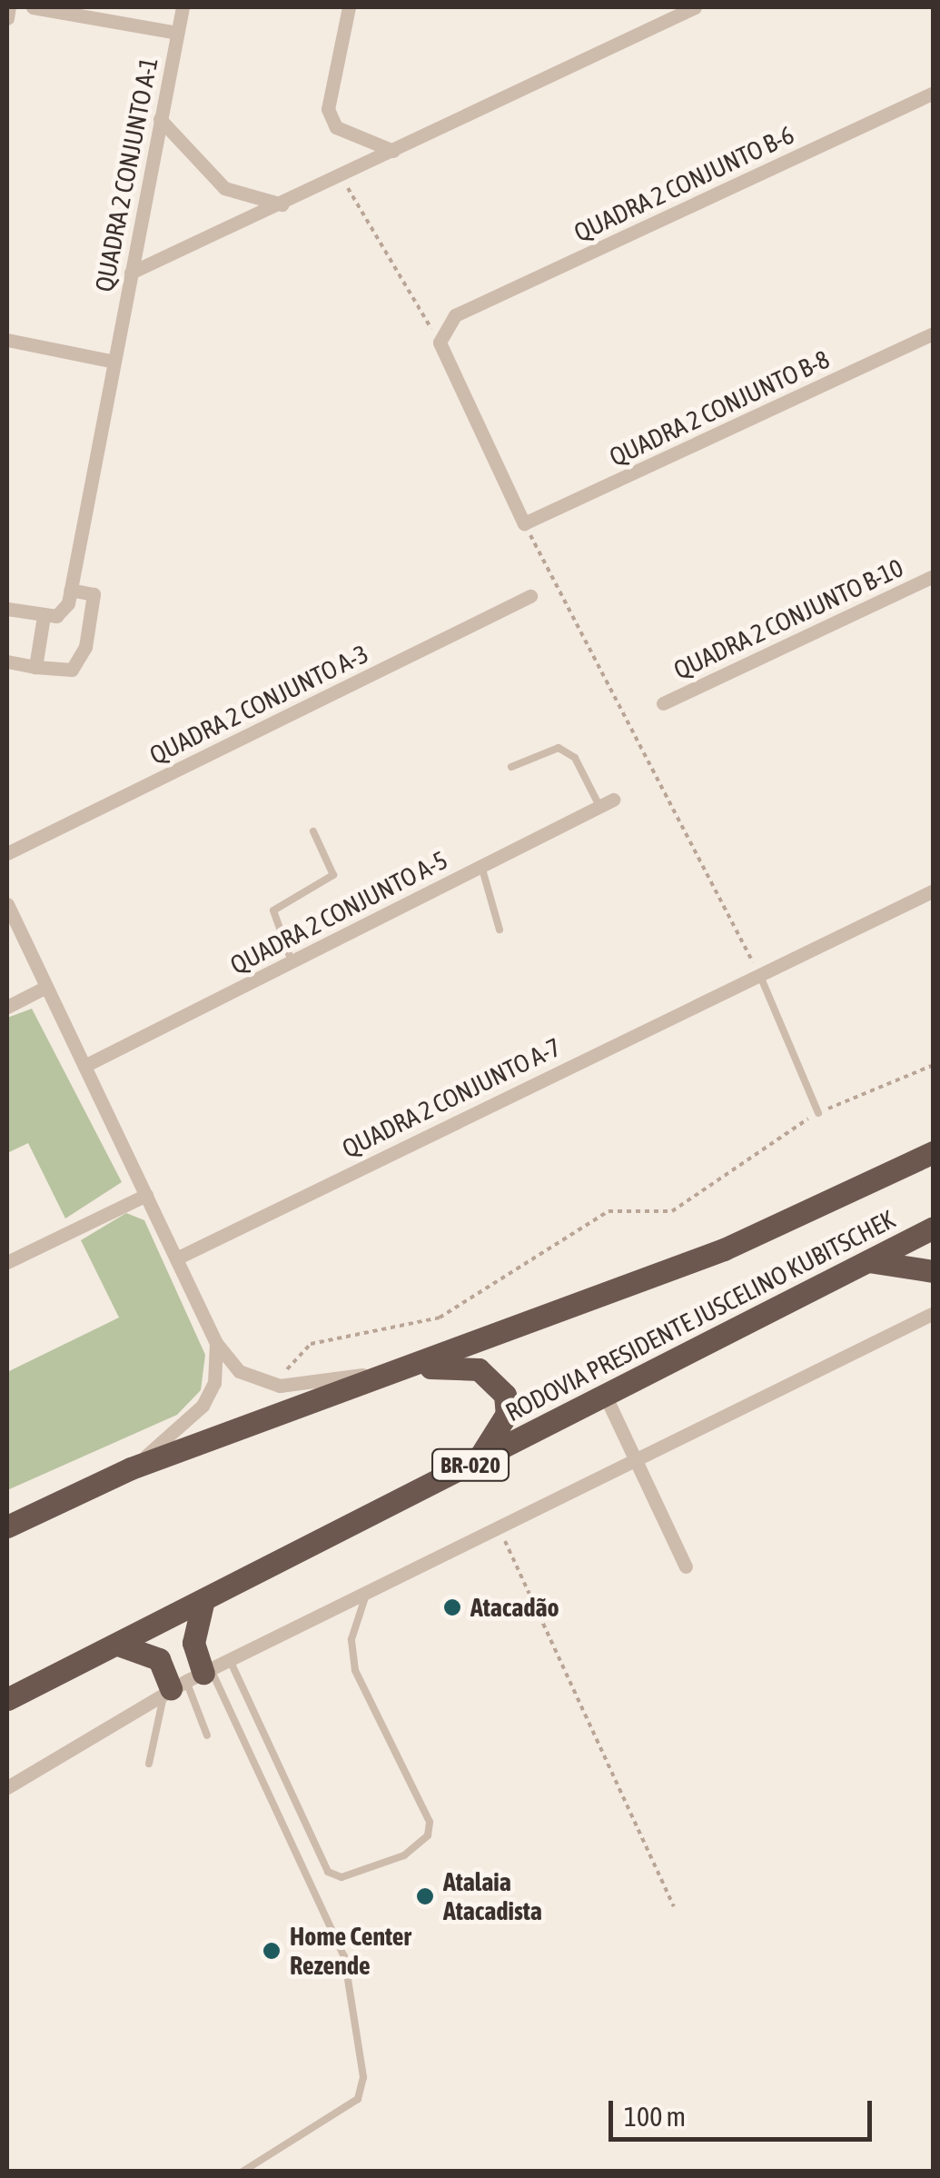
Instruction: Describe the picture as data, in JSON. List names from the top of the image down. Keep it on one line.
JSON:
{"streets":{"highway":["RODOVIA PRESIDENTE JUSCELINO KUBITSCHEK","BR-020"],"street":["QUADRA 2 CONJUNTO A-1","QUADRA 2 CONJUNTO B-6","QUADRA 2 CONJUNTO B-8","QUADRA 2 CONJUNTO B-10","QUADRA 2 CONJUNTO A-3","QUADRA 2 CONJUNTO A-5","QUADRA 2 CONJUNTO A-7"]},"places":["Atacadão","Atalaia Atacadista","Home Center Rezende"],"scale_bar":"100 m"}
